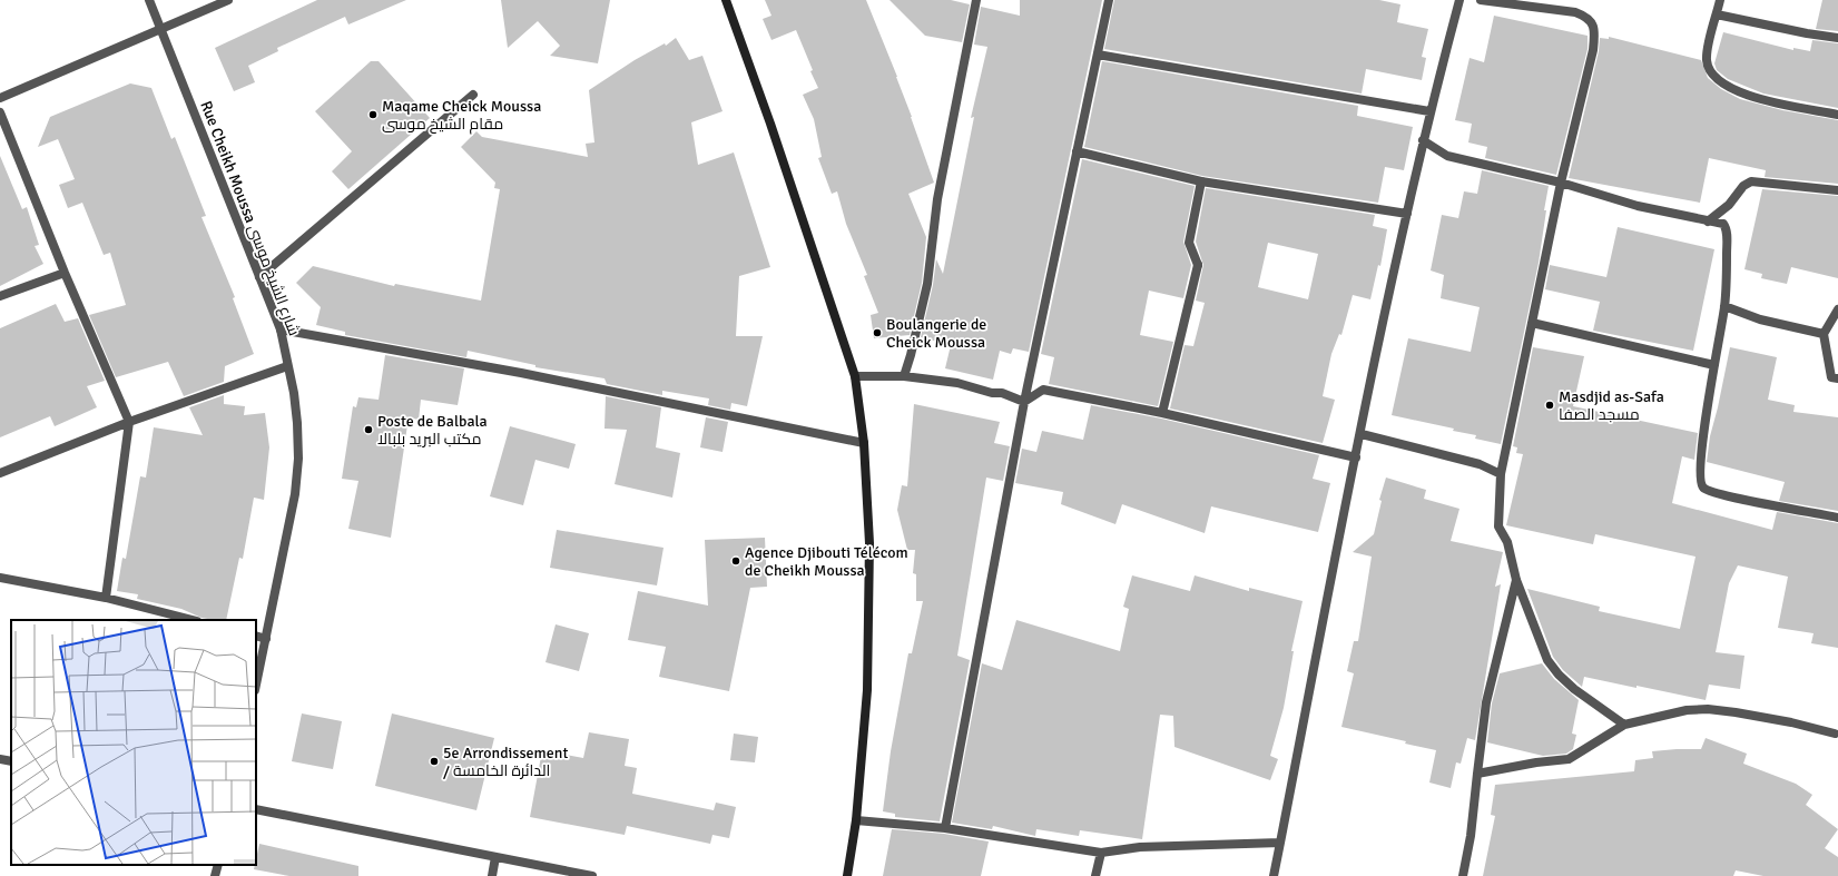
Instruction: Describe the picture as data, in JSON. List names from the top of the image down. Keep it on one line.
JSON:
{"streets":{"street":["Rue Cheikh Moussa شارع الشيخ موسى"]},"places":["Maqame Cheick Moussa مقام الشيخ موسى","Boulangerie de Cheick Moussa","Masdjid as-Safa مسجد الصفا","Poste de Balbala مكتب البريد بلبالا","Agence Djibouti Télécom de Cheikh Moussa","5e Arrondissement / الدائرة الخامسة"]}
